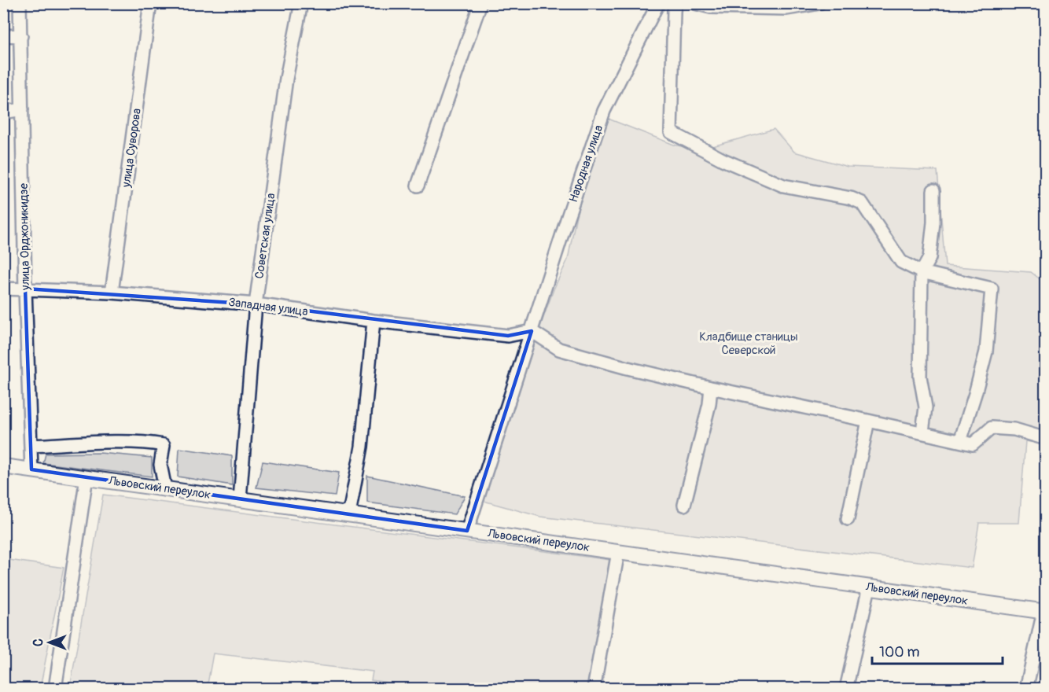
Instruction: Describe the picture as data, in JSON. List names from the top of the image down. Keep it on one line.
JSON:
{"streets":{"main road":["Львовский переулок"],"street":["улица Суворова","Народная улица","Советская улица","улица Орджоникидзе","Западная улица"]},"crossings":[["улица Суворова","Западная улица"],["Народная улица","Западная улица"],["Народная улица","Львовский переулок"],["Советская улица","Западная улица"],["Советская улица","Львовский переулок"],["улица Орджоникидзе","Западная улица"],["улица Орджоникидзе","Львовский переулок"]],"parks":["Кладбище станицы Северской"],"scale_bar":"100 m","north":"left"}
